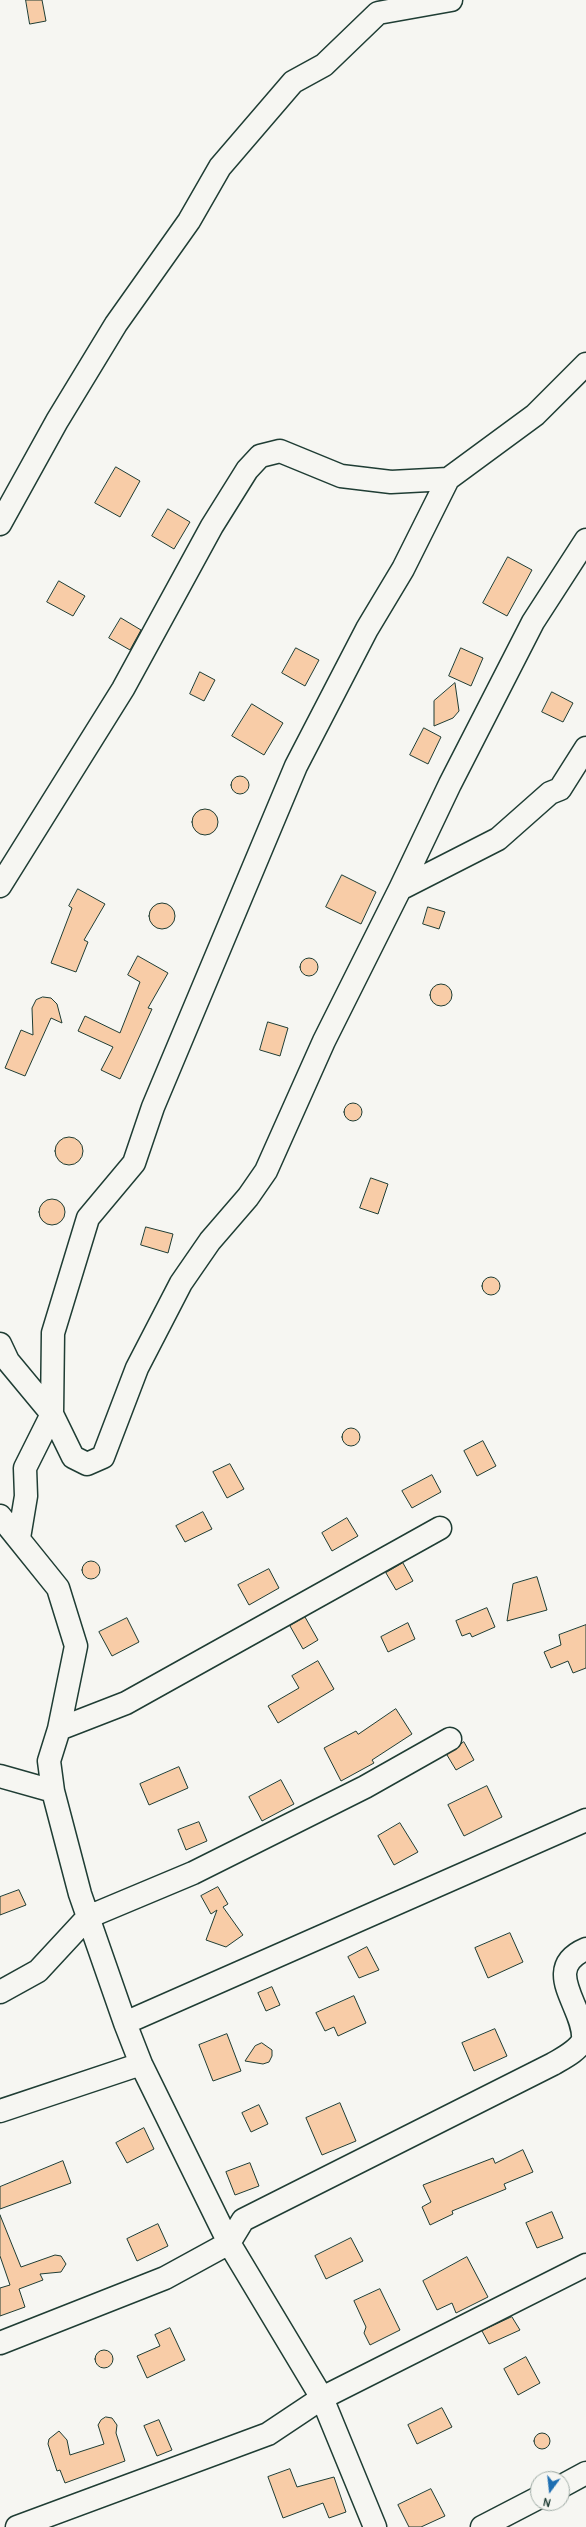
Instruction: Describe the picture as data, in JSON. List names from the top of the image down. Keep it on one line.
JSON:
{"north":"bottom"}
